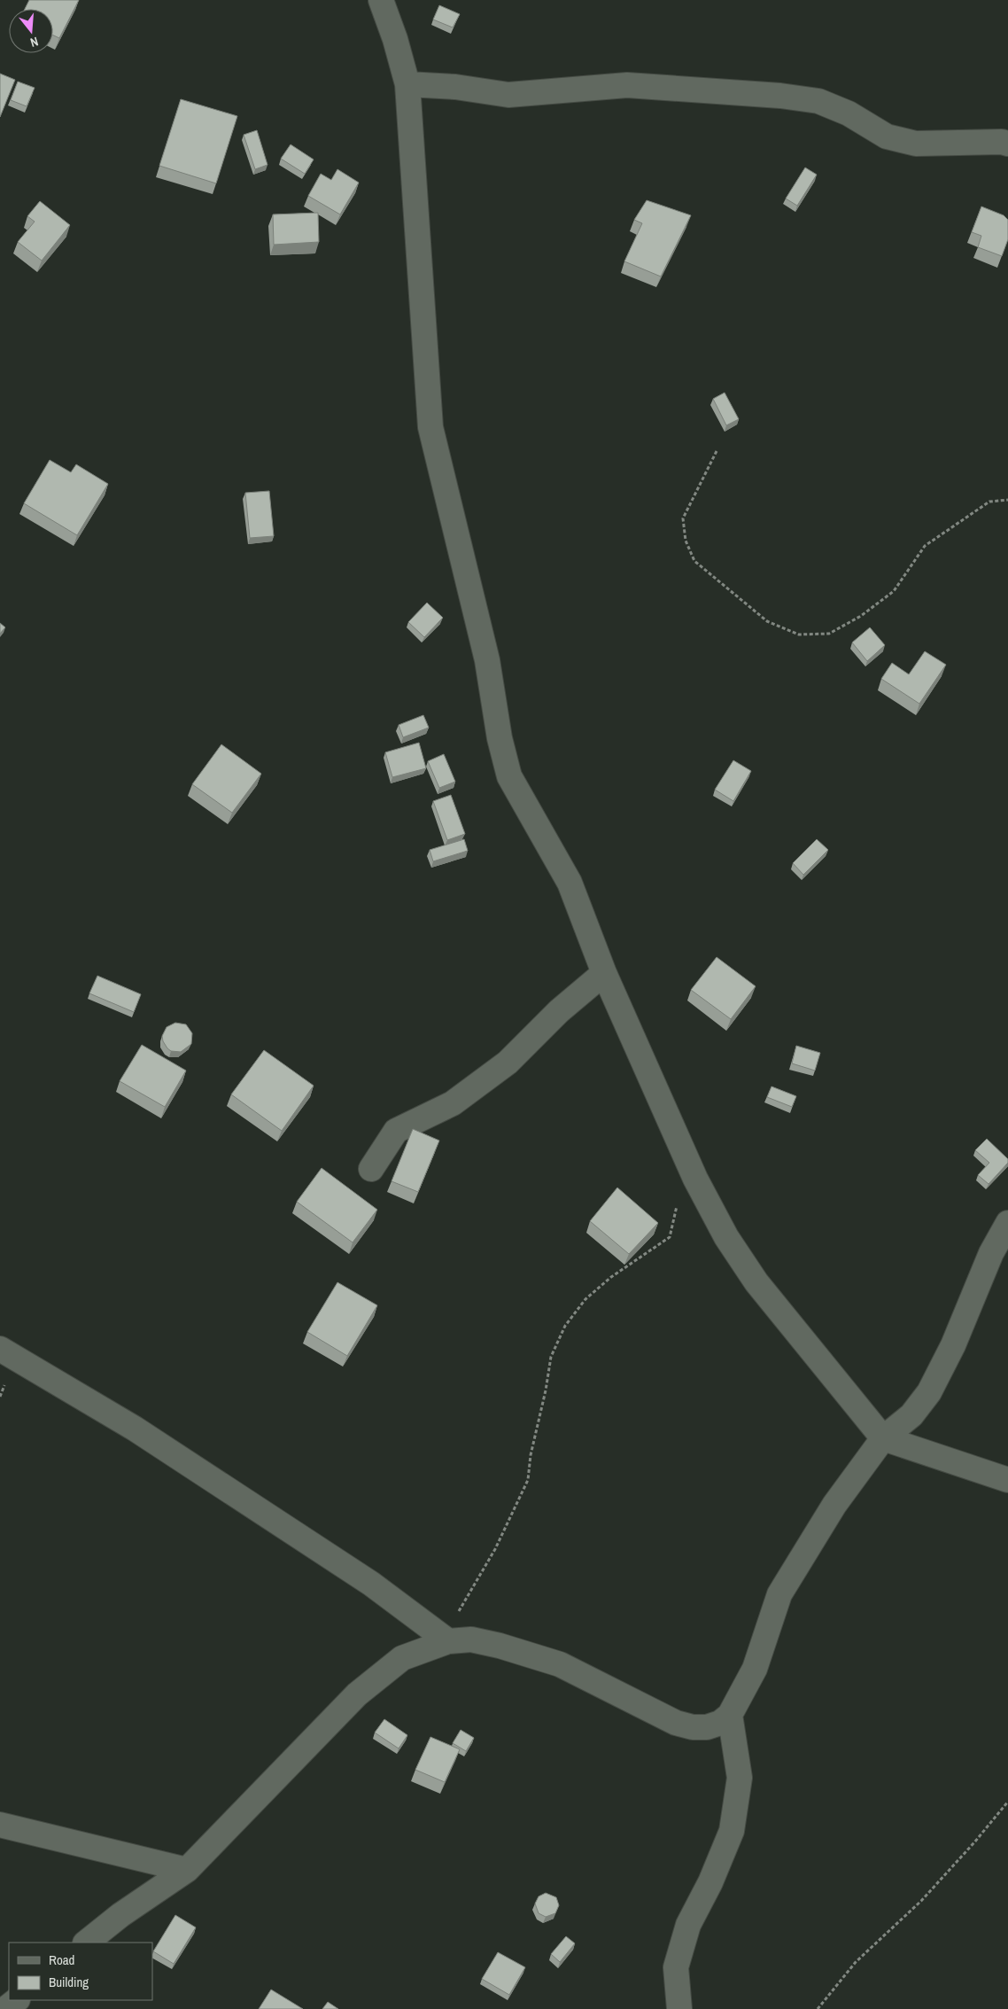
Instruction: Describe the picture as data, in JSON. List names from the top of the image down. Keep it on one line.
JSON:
{"legend":["Road","Building"],"north":"bottom"}
